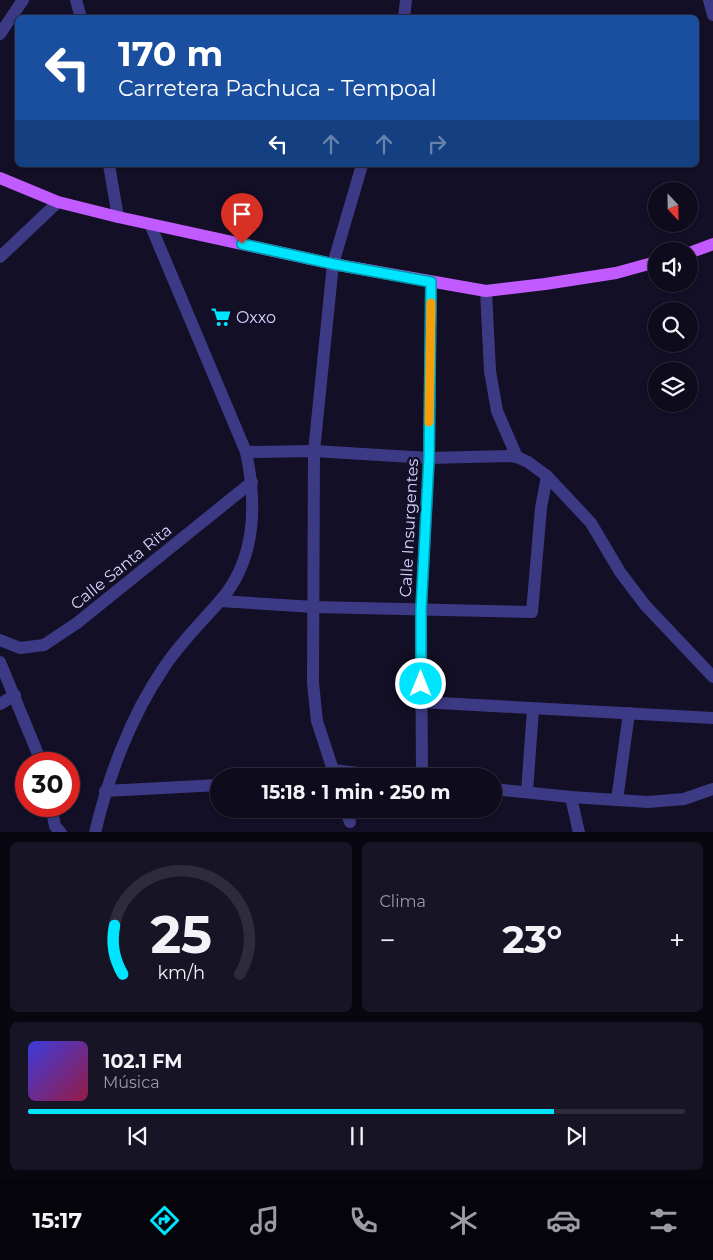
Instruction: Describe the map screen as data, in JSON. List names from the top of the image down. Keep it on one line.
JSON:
{"streets":{"street":["Calle Insurgentes","Calle Santa Rita"]},"places":{"supermarket":["Oxxo"]},"north":"bottom","page":{"turn":["170 m","Carretera Pachuca - Tempoal"],"limit":"30","trip":"15:18 · 1 min · 250 m","tile":"Clima","heat":["−","23°","+"],"song":["102.1 FM","Música"],"tabs":"15:17","gauge":["25","km/h"]}}
